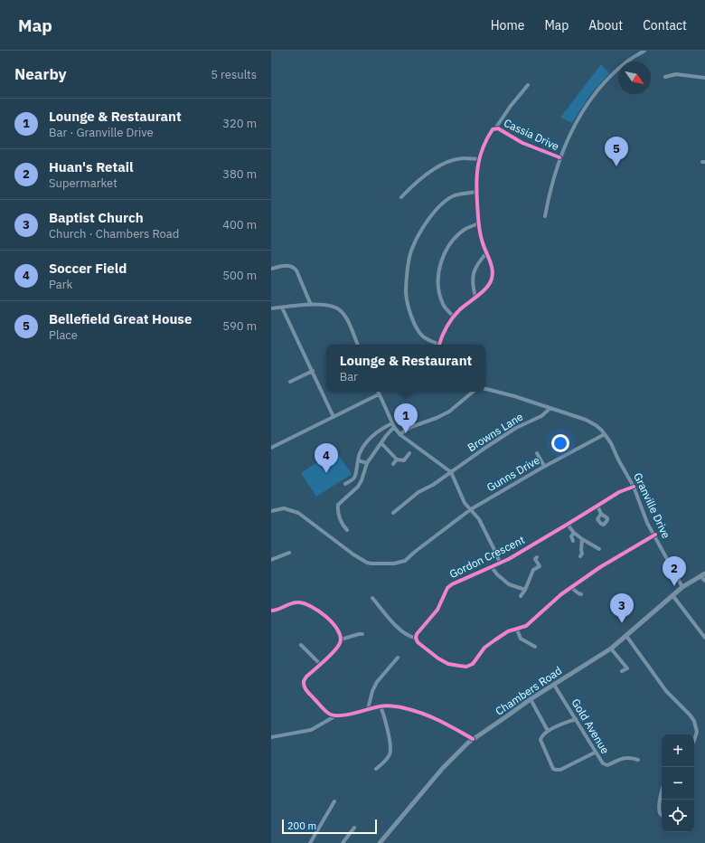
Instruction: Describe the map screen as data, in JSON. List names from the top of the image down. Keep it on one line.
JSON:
{"streets":{"street":["Cassia Drive","Browns Lane","Gunns Drive","Granville Drive","Gordon Crescent","Chambers Road","Gold Avenue"]},"crossings":[["Browns Lane","Granville Drive"],["Gunns Drive","Granville Drive"],["Granville Drive","Gordon Crescent"],["Granville Drive","Chambers Road"],["Chambers Road","Gold Avenue"]],"scale_bar":"200 m","north":"bottom right","page":{"header":"Map","nav":["Home","Map","About","Contact"],"heading":["Nearby","5 results"],"list":[{"mark":"1","name":"Lounge & Restaurant","note":"Bar · Granville Drive","value":"320 m"},{"mark":"2","name":"Huan's Retail","note":"Supermarket","value":"380 m"},{"mark":"3","name":"Baptist Church","note":"Church · Chambers Road","value":"400 m"},{"mark":"4","name":"Soccer Field","note":"Park","value":"500 m"},{"mark":"5","name":"Bellefield Great House","note":"Place","value":"590 m"}],"pins":["5","1","4","2","3"],"popup":["Lounge & Restaurant","Bar"],"map_buttons":["+","−"],"scale":"200 m"}}
